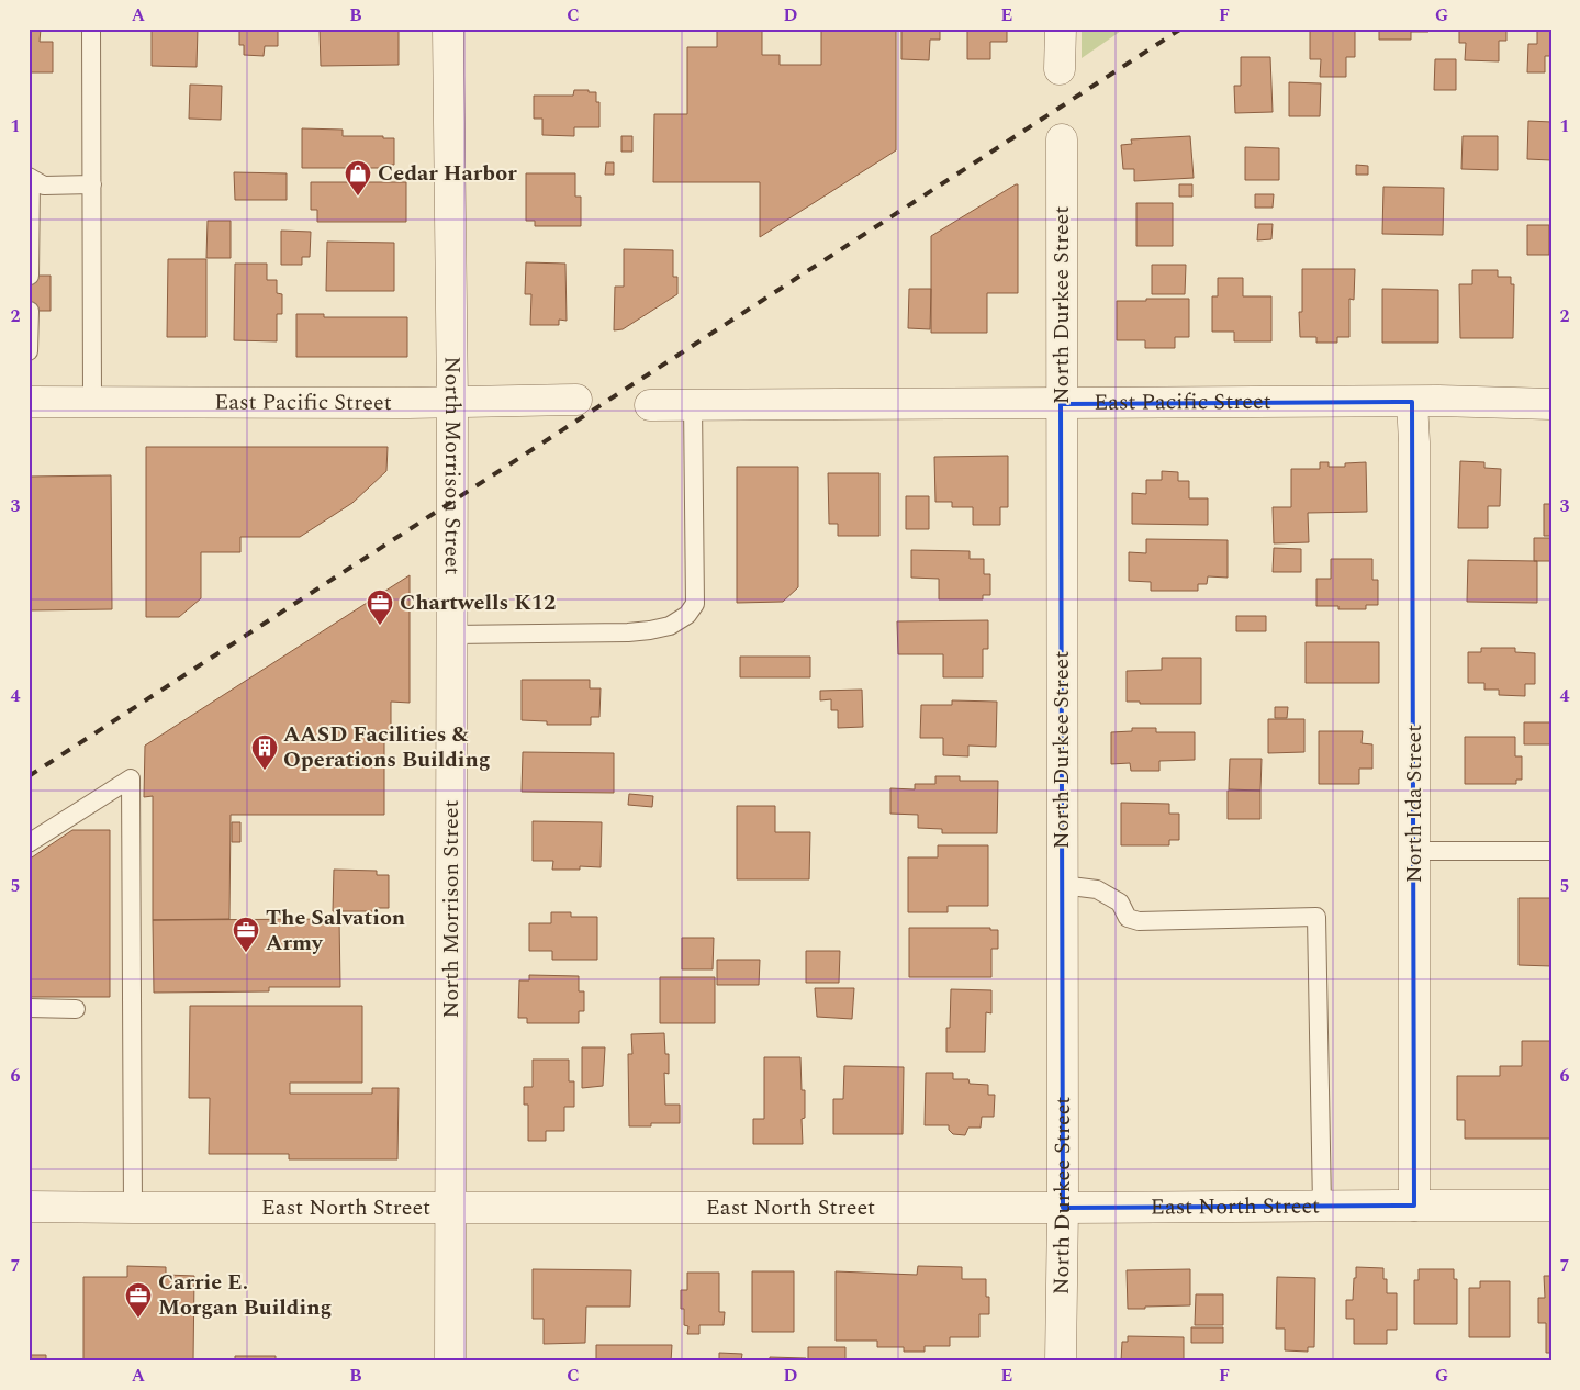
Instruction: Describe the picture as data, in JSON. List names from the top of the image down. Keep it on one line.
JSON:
{"streets":{"street":["North Durkee Street","East Pacific Street","North Morrison Street","North Ida Street","East North Street"]},"crossings":[["North Durkee Street","East Pacific Street"],["North Durkee Street","East North Street"],["East Pacific Street","North Morrison Street"],["East Pacific Street","North Ida Street"],["North Morrison Street","East North Street"],["North Ida Street","East North Street"]],"places":{"shop":["Cedar Harbor"],"office":["Chartwells K12","The Salvation Army","Carrie E. Morgan Building"],"building":["AASD Facilities & Operations Building"]},"grid":{"columns":["A","B","C","D","E","F","G"],"rows":["1","2","3","4","5","6","7"]}}
